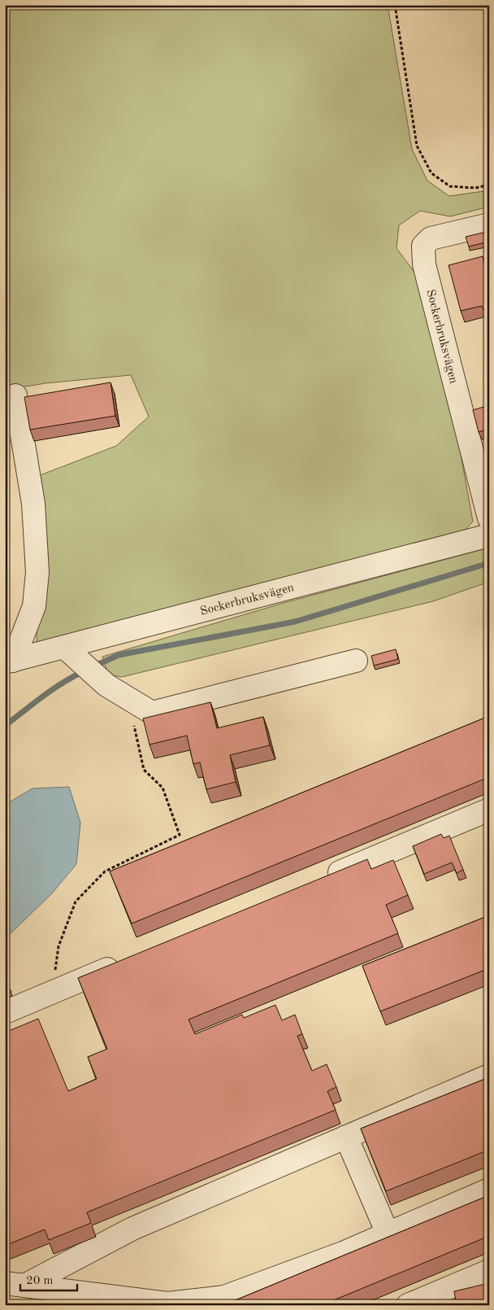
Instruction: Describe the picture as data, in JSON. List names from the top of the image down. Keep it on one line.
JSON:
{"streets":{"street":["Sockerbruksvägen"]},"scale_bar":"20 m"}
